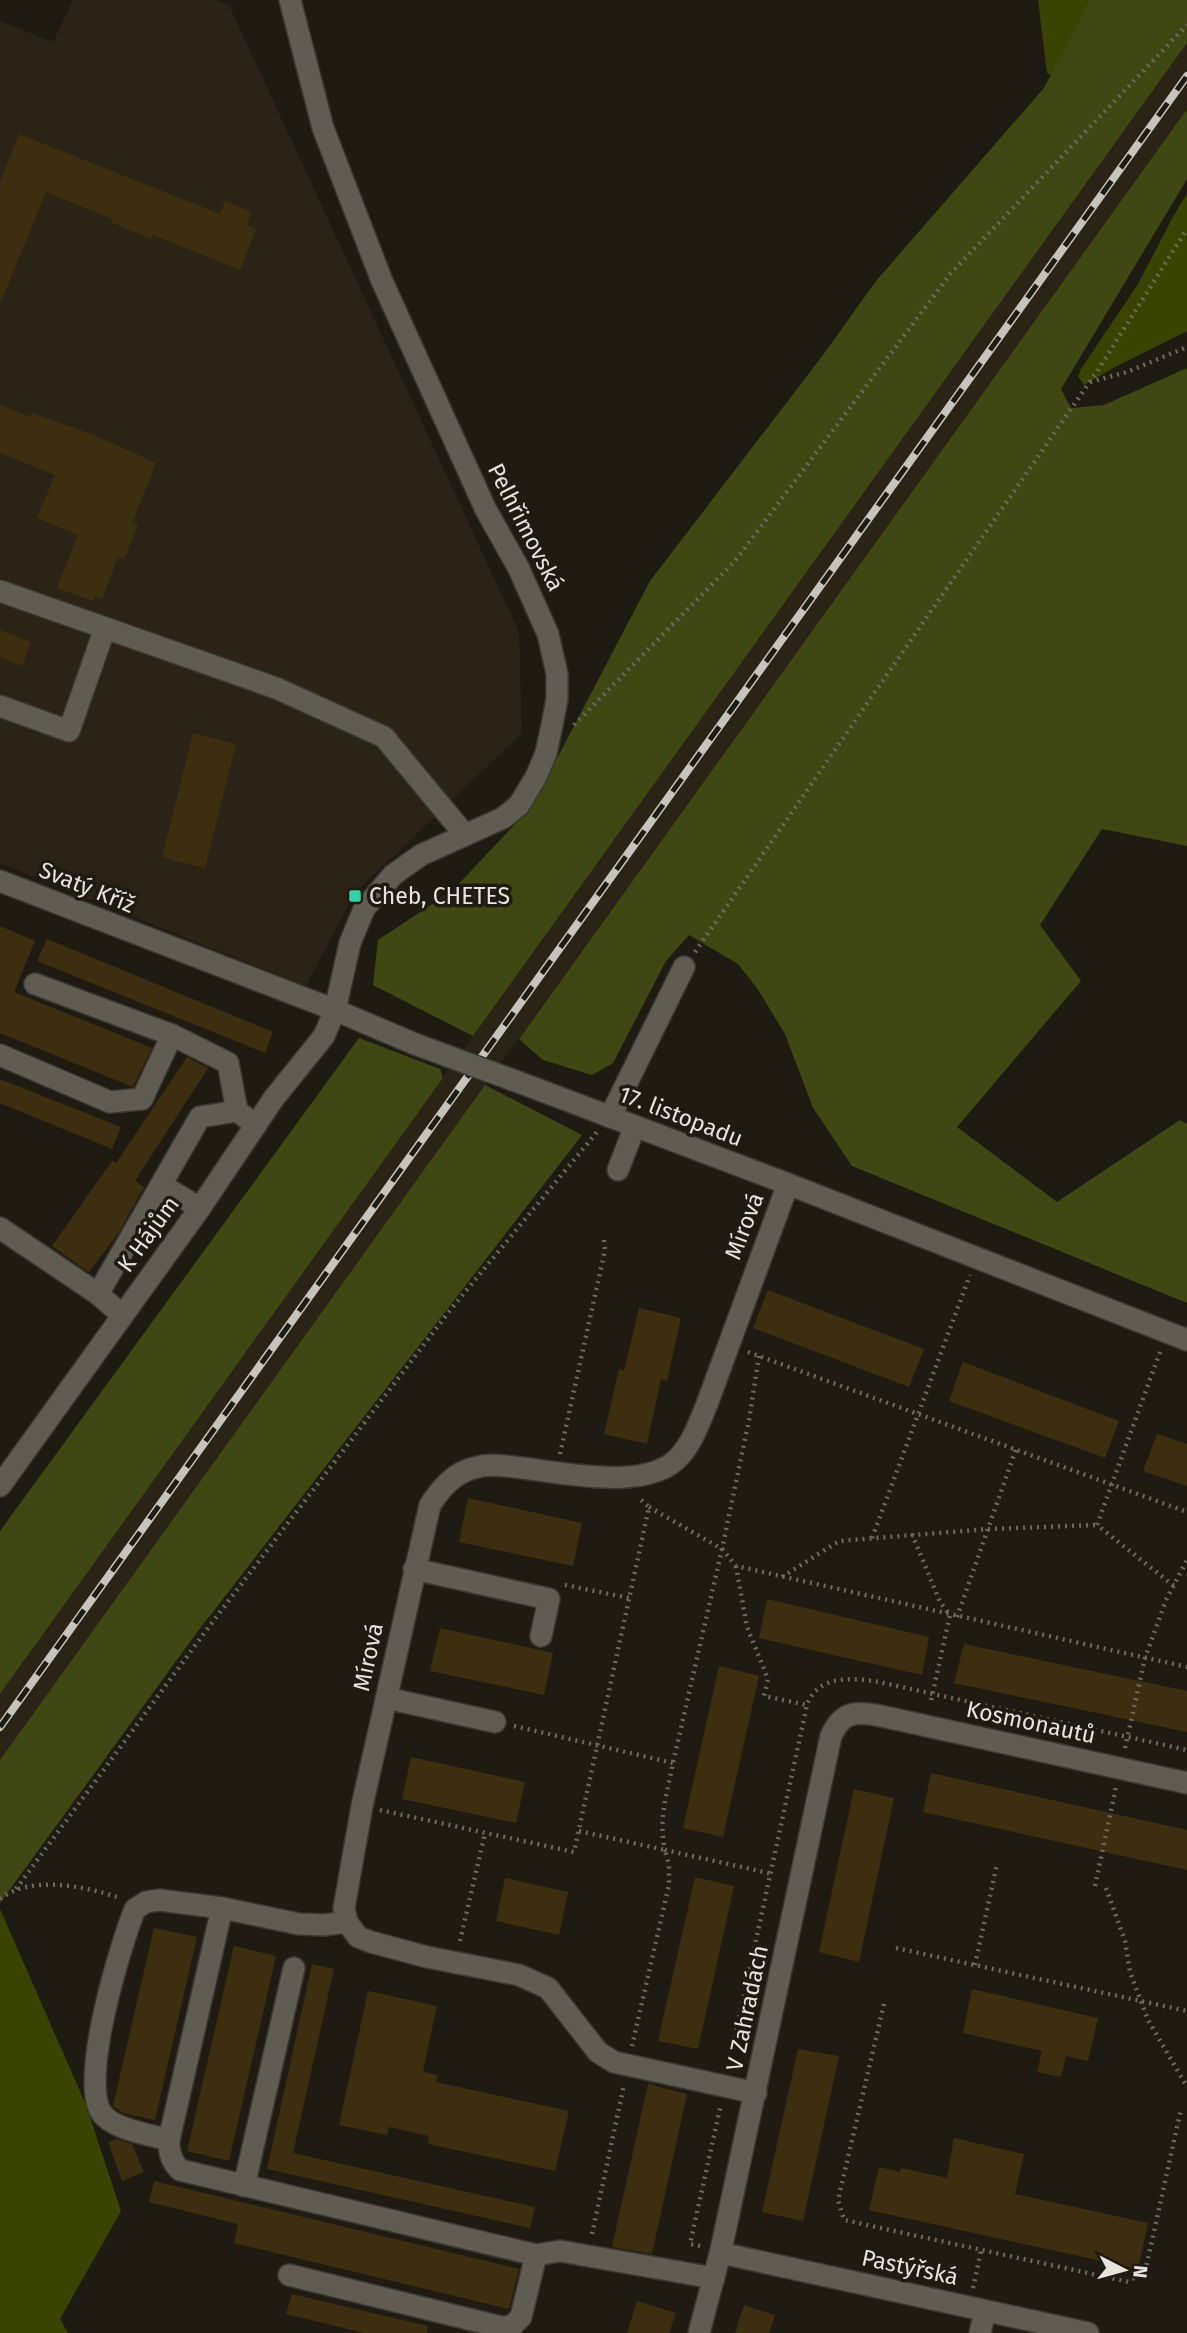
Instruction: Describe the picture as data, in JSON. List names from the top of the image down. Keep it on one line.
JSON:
{"streets":{"street":["Pelhřimovská","Svatý Kříž","17. listopadu","Mírová","K Hájům","Kosmonautů","V Zahradách","Pastýřská"]},"crossings":[["Pelhřimovská","17. listopadu"],["Pelhřimovská","K Hájům"],["Svatý Kříž","17. listopadu"],["17. listopadu","Mírová"],["17. listopadu","K Hájům"],["Kosmonautů","V Zahradách"],["V Zahradách","Pastýřská"]],"places":{"transit":["Cheb, CHETES"]},"north":"right"}
